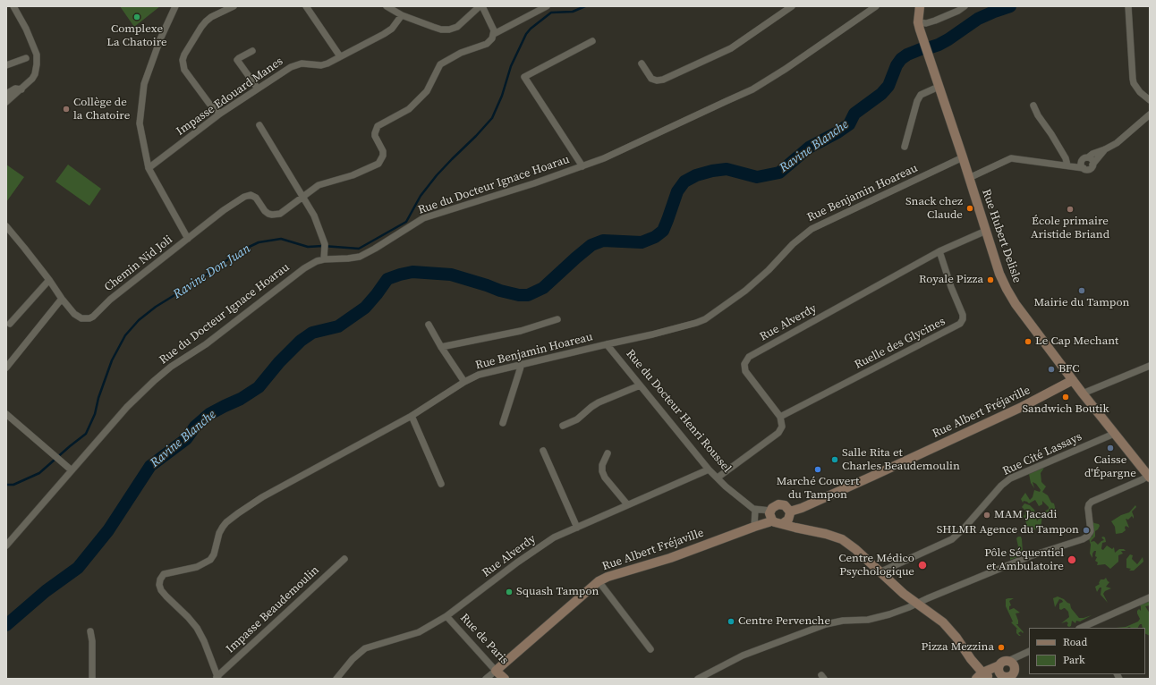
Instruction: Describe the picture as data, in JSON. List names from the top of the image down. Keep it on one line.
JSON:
{"streets":{"street":["Impasse Edouard Manes","Rue du Docteur Ignace Hoarau","Rue Benjamin Hoareau","Rue Hubert Delisle","Chemin Nid Joli","Rue Alverdy","Ruelle des Glycines","Rue du Docteur Henri Roussel","Rue Albert Fréjaville","Rue Cité Lassays","Impasse Beaudemoulin","Rue de Paris"]},"crossings":[["Rue Benjamin Hoareau","Rue Hubert Delisle"],["Rue Benjamin Hoareau","Rue du Docteur Henri Roussel"],["Rue Benjamin Hoareau","Impasse Beaudemoulin"],["Rue Hubert Delisle","Rue Alverdy"],["Rue Hubert Delisle","Rue Albert Fréjaville"],["Rue Hubert Delisle","Rue Cité Lassays"],["Rue Alverdy","Ruelle des Glycines"],["Rue Alverdy","Rue du Docteur Henri Roussel"],["Rue Alverdy","Rue de Paris"],["Rue Albert Fréjaville","Rue de Paris"]],"water":["Ravine Blanche","Ravine Don Juan"],"places":["Complexe La Chatoire","Collège de la Chatoire","Snack chez Claude","École primaire Aristide Briand","Royale Pizza","Mairie du Tampon","Le Cap Mechant","BFC","Sandwich Boutik","Caisse d'Épargne","Salle Rita et Charles Beaudemoulin","Marché Couvert du Tampon","MAM Jacadi","SHLMR Agence du Tampon","Pôle Séquentiel et Ambulatoire","Centre Médico Psychologique","Squash Tampon","Centre Pervenche","Pizza Mezzina"],"legend":["Road","Park"]}
